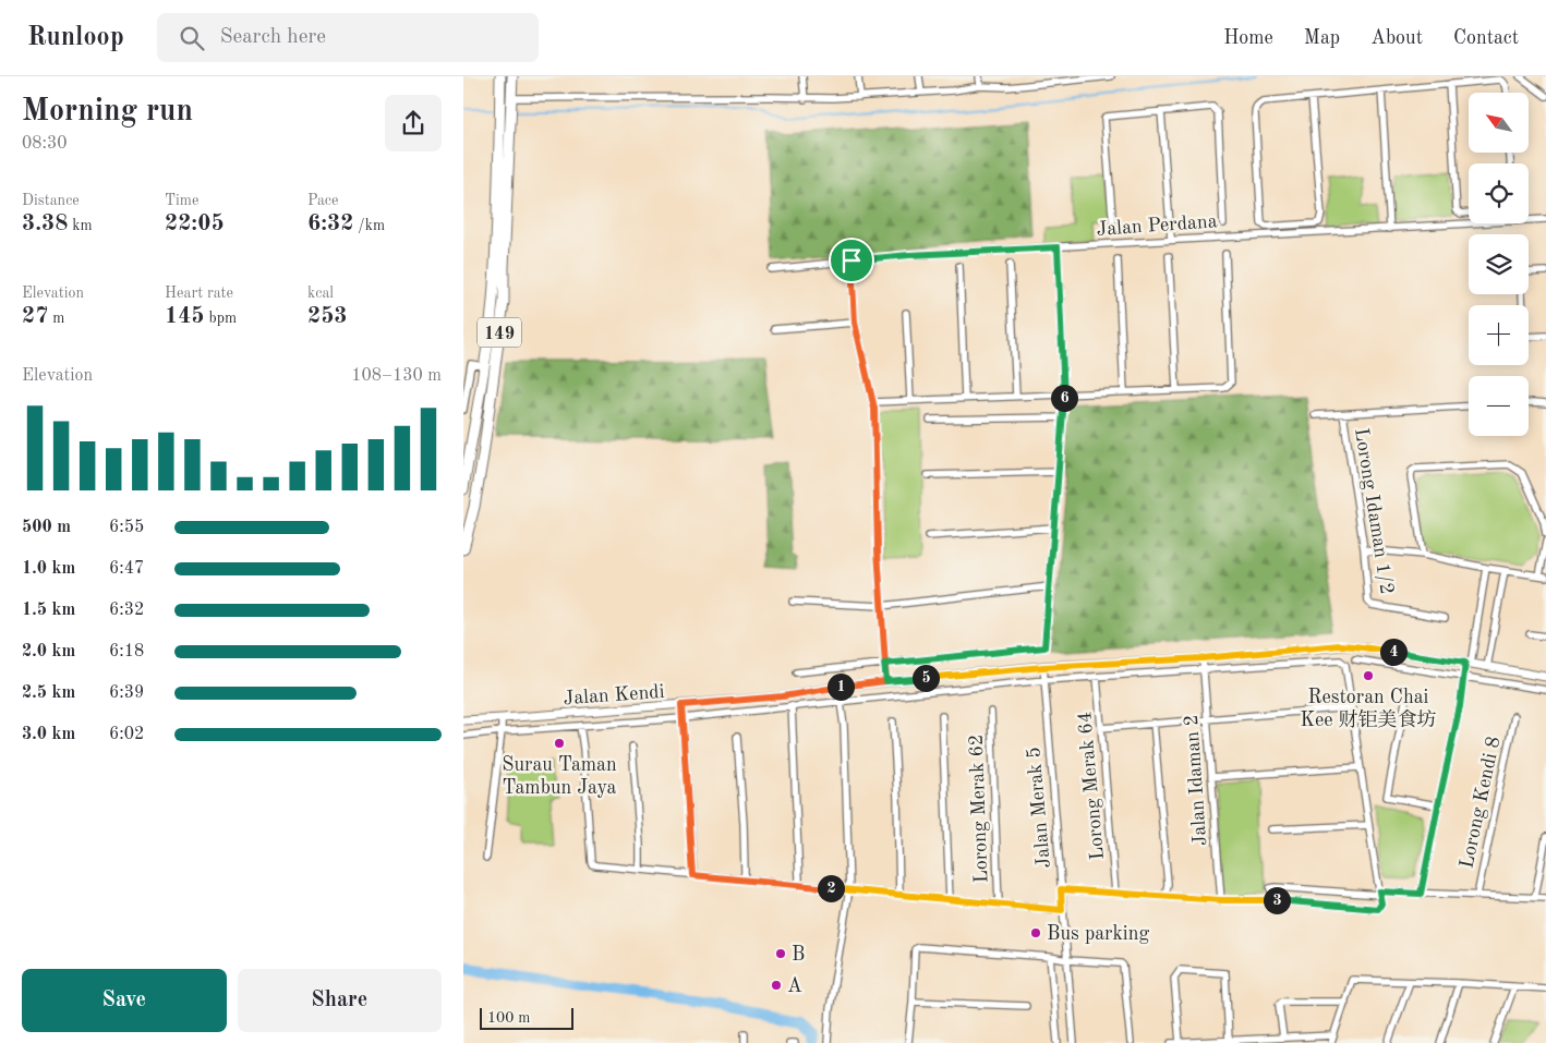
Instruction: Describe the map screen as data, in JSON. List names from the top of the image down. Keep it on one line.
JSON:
{"streets":{"main road":["149"],"street":["Jalan Perdana","Lorong Idaman 1/2","Jalan Kendi","Jalan Idaman 2","Lorong Merak 64","Lorong Kendi 8","Jalan Merak 5","Lorong Merak 62"]},"crossings":[["Jalan Kendi","Jalan Idaman 2"],["Jalan Kendi","Jalan Merak 5"]],"places":["Restoran Chai Kee 财钜美食坊","Surau Taman Tambun Jaya","Bus parking","B","A"],"scale_bar":"100 m","north":"top left","page":{"header":"Runloop","search":"Search here","nav":["Home","Map","About","Contact"],"heading":["Morning run","08:30"],"map_buttons":["+","−"],"stats":[["Distance","3.38 km"],["Time","22:05"],["Pace","6:32 /km"],["Elevation","27 m"],["Heart rate","145 bpm"],["kcal","253"]],"chart":["Elevation","108–130 m"],"pins":["6","4","5","1","2","3"],"list":[{"name":"500 m","note":"6:55"},{"name":"1.0 km","note":"6:47"},{"name":"1.5 km","note":"6:32"},{"name":"2.0 km","note":"6:18"},{"name":"2.5 km","note":"6:39"},{"name":"3.0 km","note":"6:02"}],"buttons":["Save","Share"],"scale":"100 m"}}
